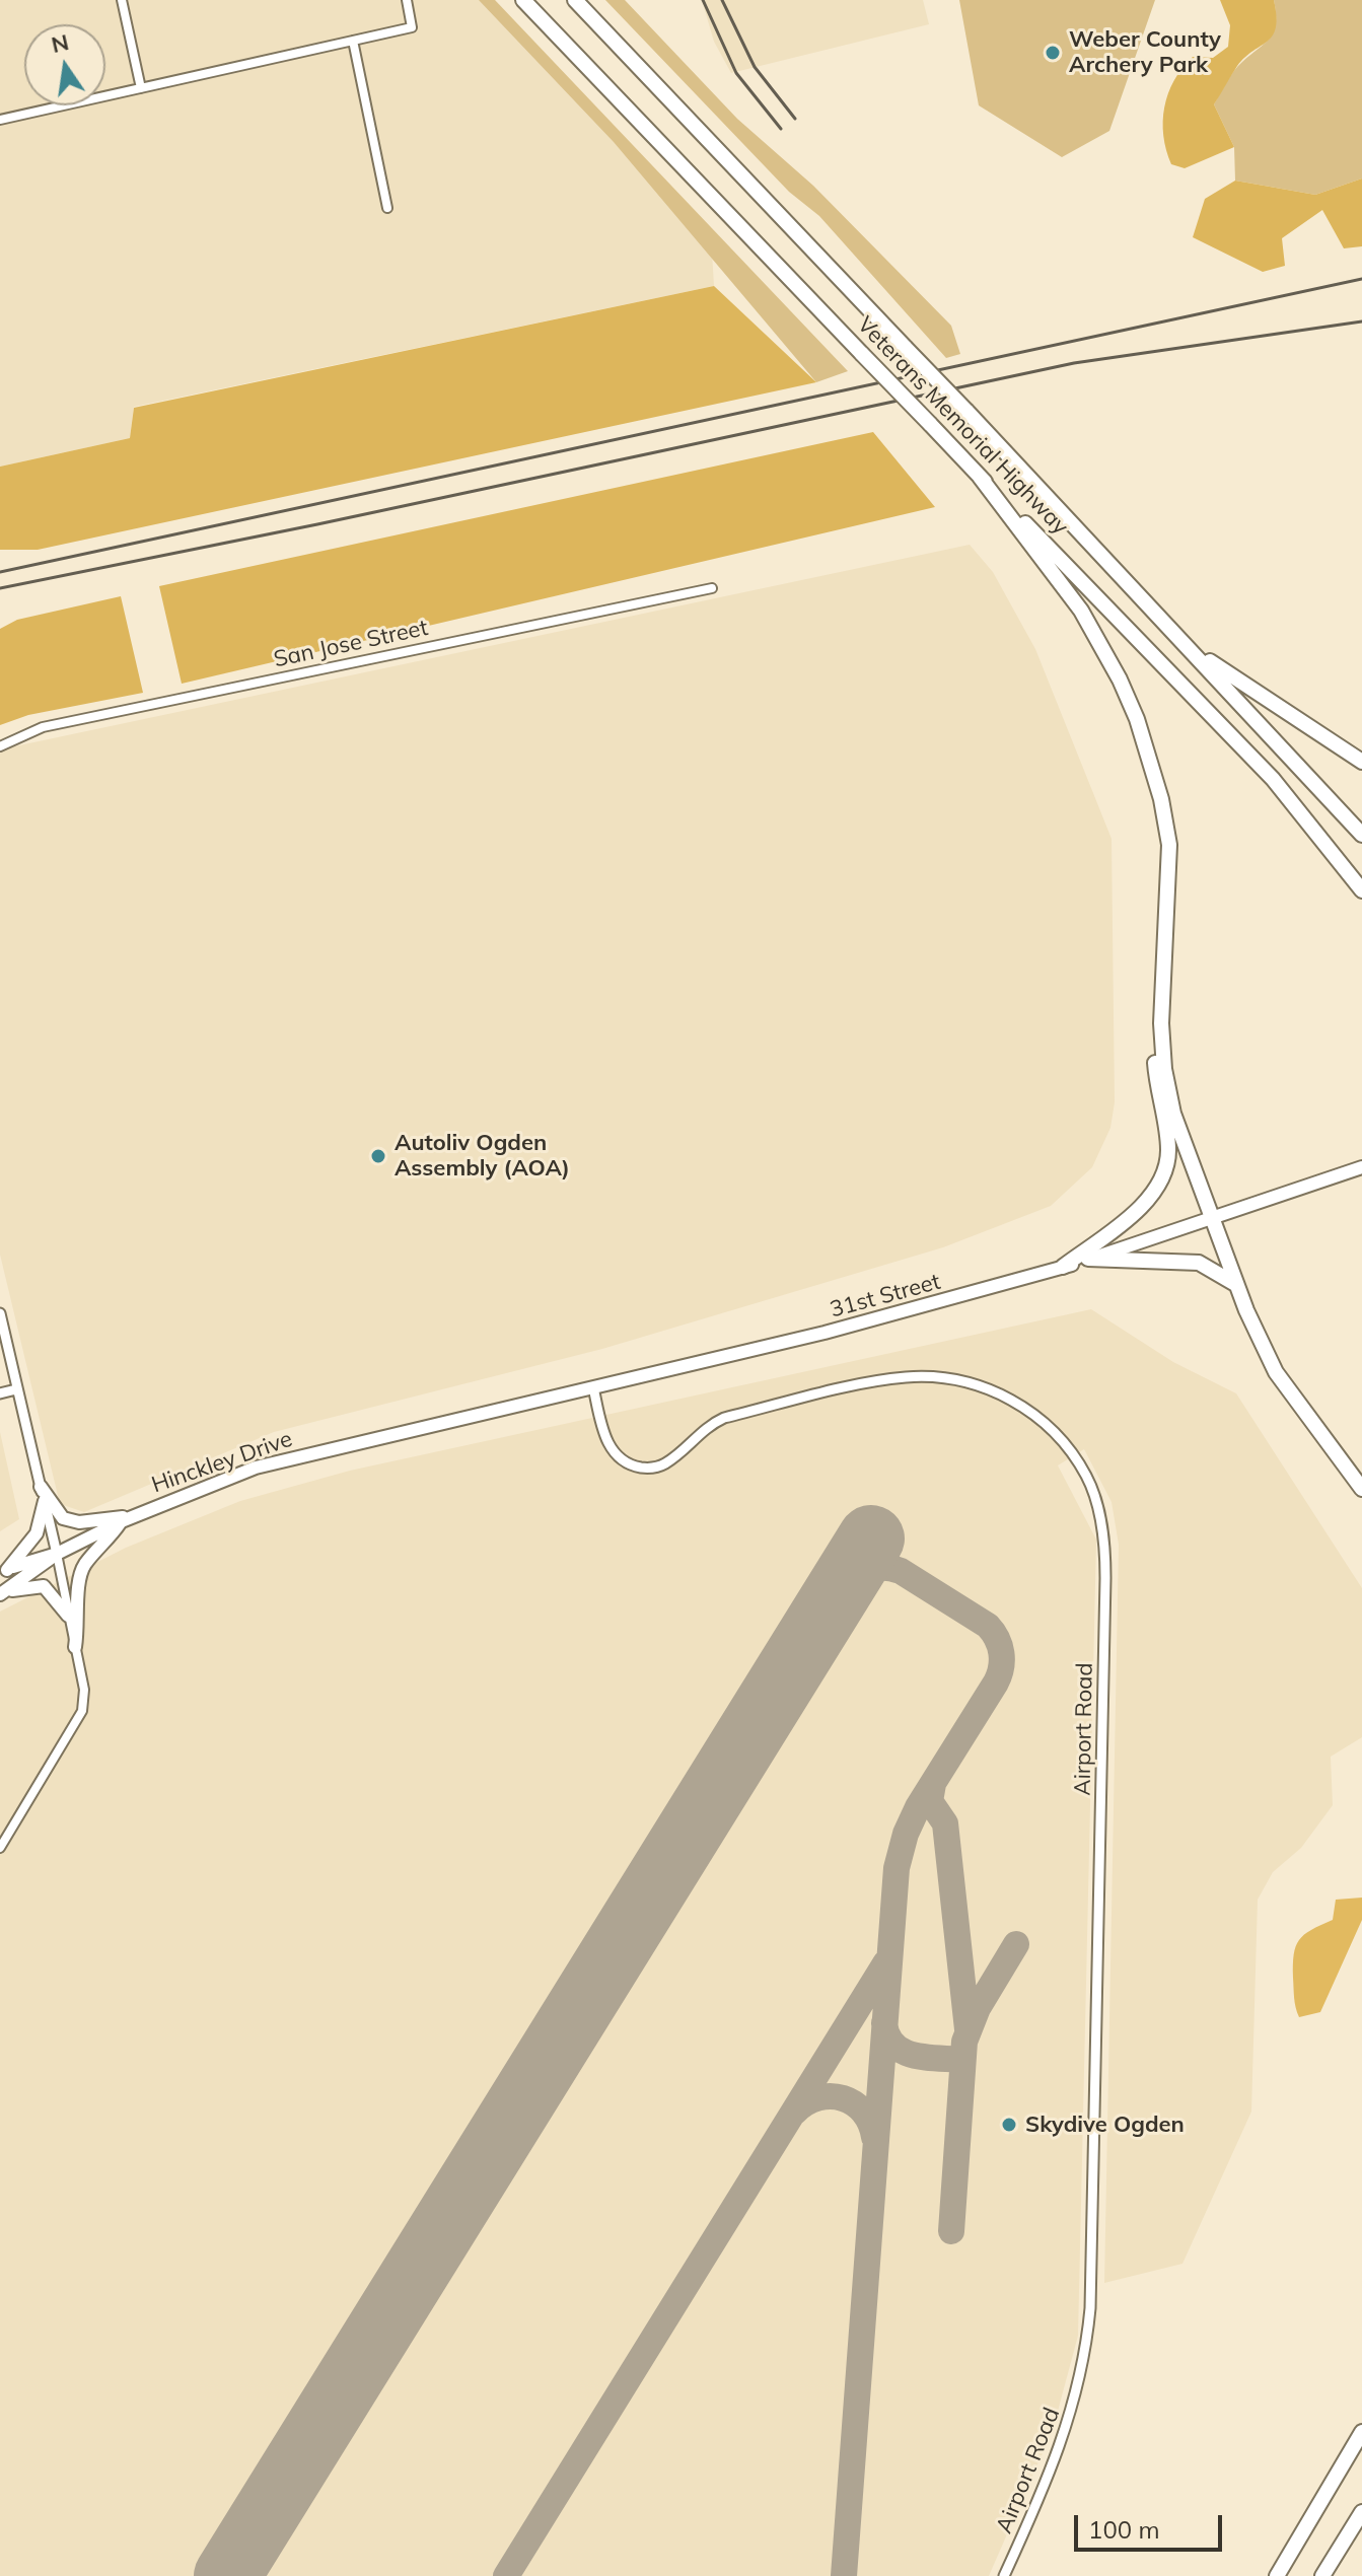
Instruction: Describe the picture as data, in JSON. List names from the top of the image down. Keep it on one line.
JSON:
{"streets":{"highway":["Veterans Memorial Highway"],"main road":["31st Street","Hinckley Drive"],"street":["San Jose Street","Airport Road"]},"crossings":[["31st Street","Hinckley Drive"],["31st Street","Airport Road"]],"places":["Weber County Archery Park","Autoliv Ogden Assembly (AOA)","Skydive Ogden"],"scale_bar":"100 m","north":"top"}
